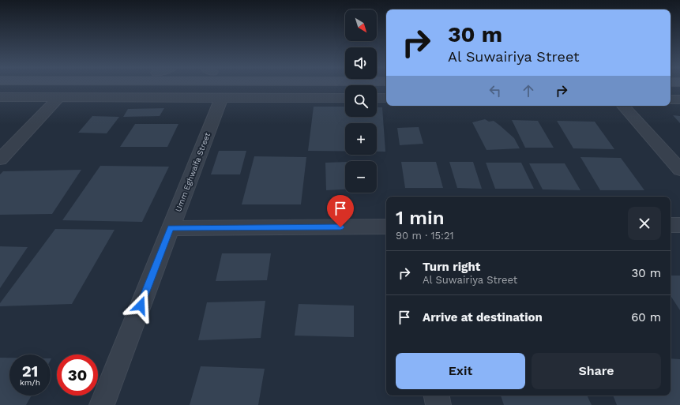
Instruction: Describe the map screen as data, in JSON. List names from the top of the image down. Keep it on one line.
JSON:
{"streets":{"street":["Umm Eghwaifa Street"]},"north":"bottom right","page":{"map_buttons":["+","−"],"turn":["30 m","Al Suwairiya Street"],"heading":["1 min","90 m · 15:21"],"list":[{"name":"Turn right","note":"Al Suwairiya Street","value":"30 m"},{"name":"Arrive at destination","value":"60 m"}],"buttons":["Exit","Share"],"speed":"21 km/h","limit":"30"}}
